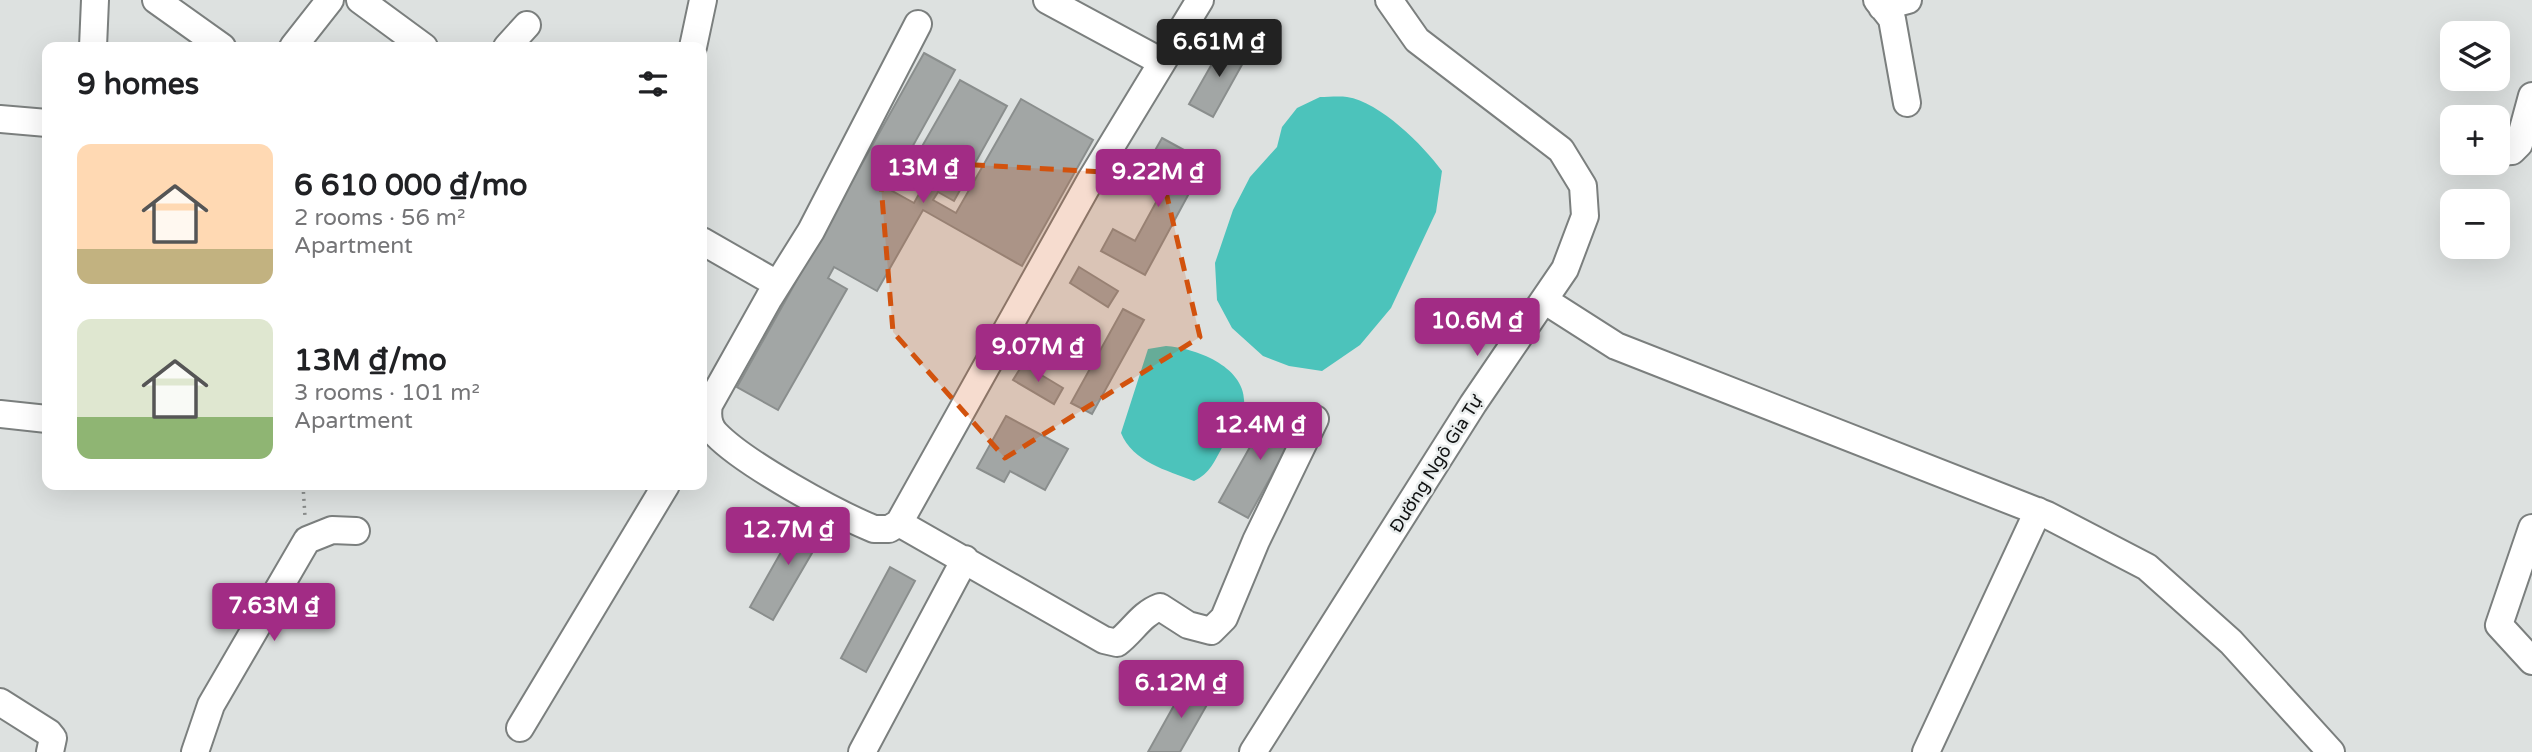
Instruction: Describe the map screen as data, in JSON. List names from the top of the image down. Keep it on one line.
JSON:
{"streets":{"street":["Đường Ngô Gia Tự"]},"page":{"price":["6.61M ₫","13M ₫","9.22M ₫","10.6M ₫","9.07M ₫","12.4M ₫","12.7M ₫","7.63M ₫","6.12M ₫"],"map_buttons":["+","−"],"heading":"9 homes","list":[{"name":"6 610 000 ₫/mo","note":"2 rooms · 56 m² · Apartment"},{"name":"13M ₫/mo","note":"3 rooms · 101 m² · Apartment"}]}}
